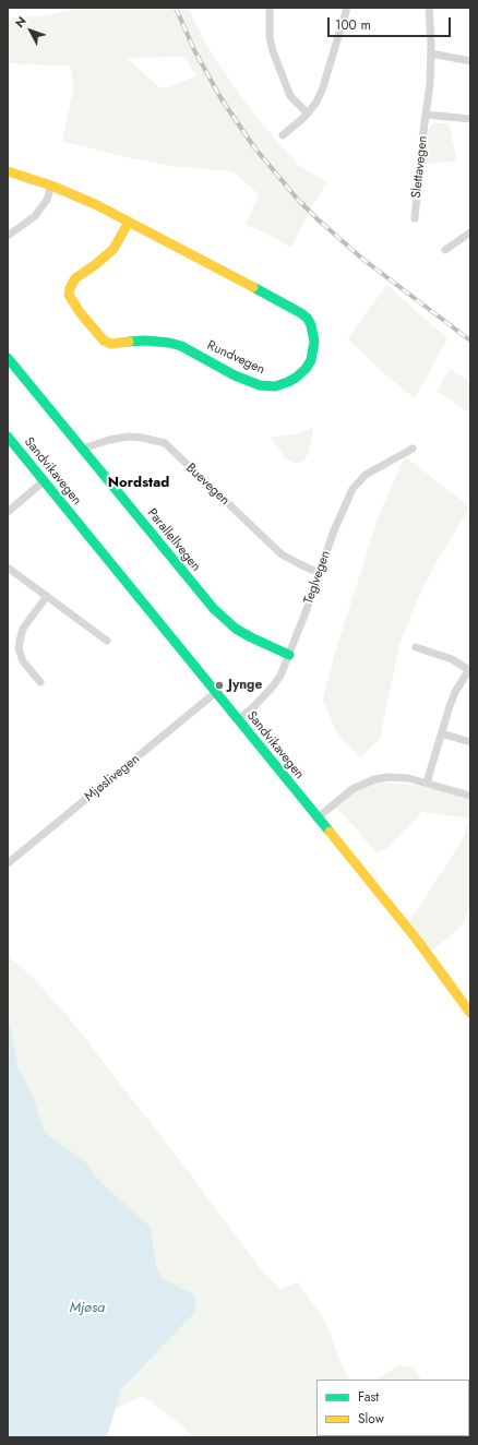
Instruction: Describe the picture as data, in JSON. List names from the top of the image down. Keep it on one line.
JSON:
{"streets":{"street":["Slettavegen","Rundvegen","Sandvikavegen","Buevegen","Parallellvegen","Teglvegen","Mjøslivegen"]},"crossings":[["Sandvikavegen","Teglvegen"],["Sandvikavegen","Mjøslivegen"],["Buevegen","Parallellvegen"],["Buevegen","Teglvegen"],["Parallellvegen","Teglvegen"]],"districts":["Nordstad"],"water":["Mjøsa"],"places":["Jynge"],"legend":["Fast","Slow"],"scale_bar":"100 m","north":"top left"}
